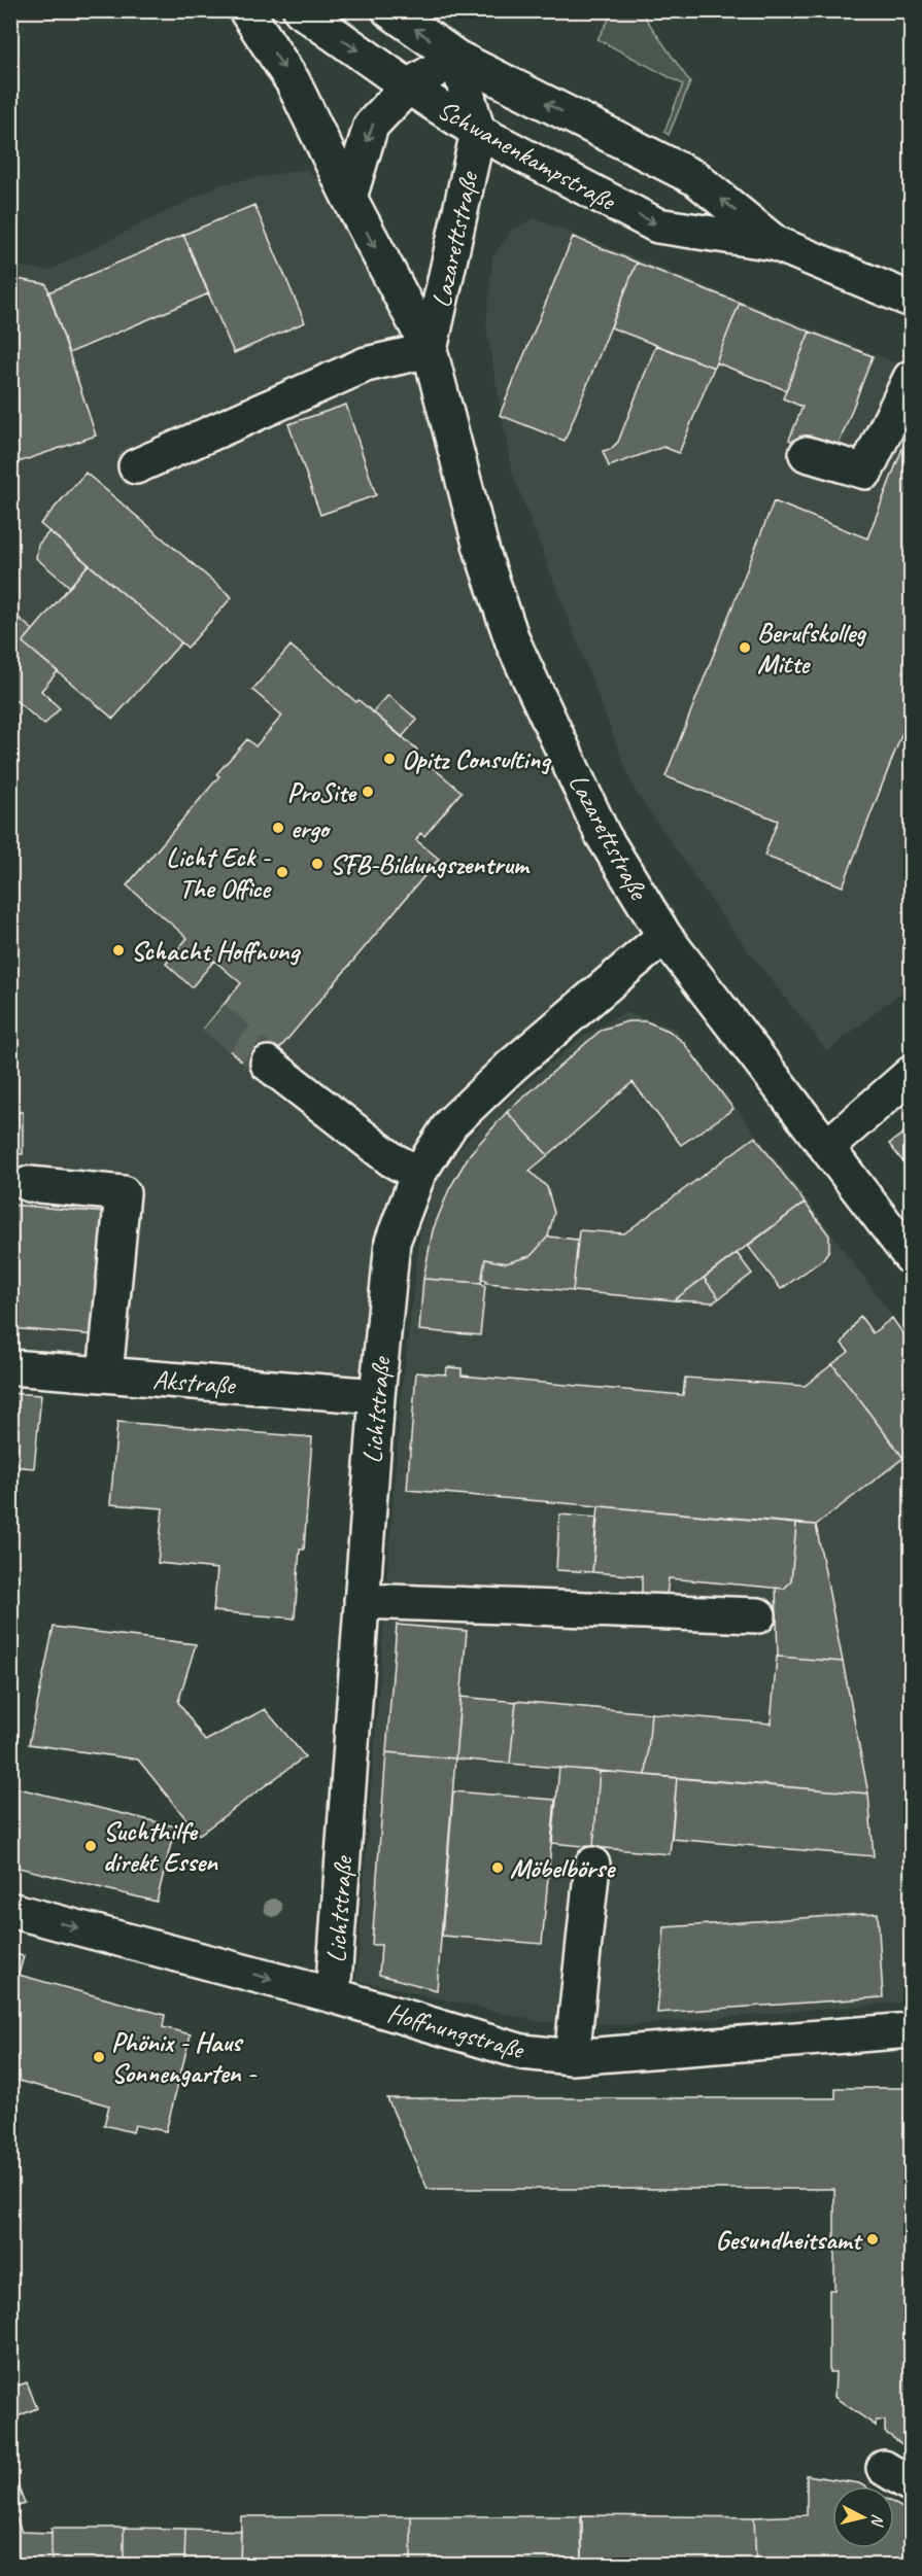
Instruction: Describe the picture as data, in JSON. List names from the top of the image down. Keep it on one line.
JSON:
{"streets":{"street":["Schwanenkampstraße","Lazarettstraße","Akstraße","Lichtstraße","Hoffnungstraße"]},"crossings":[["Schwanenkampstraße","Lazarettstraße"],["Lazarettstraße","Lichtstraße"],["Akstraße","Lichtstraße"],["Lichtstraße","Hoffnungstraße"]],"one_way":["Hoffnungstraße"],"places":["Berufskolleg Mitte","Opitz Consulting","ProSite","ergo","SFB-Bildungszentrum","Licht Eck - The Office","Schacht Hoffnung","Suchthilfe direkt Essen","Möbelbörse","Phönix - Haus Sonnengarten -","Gesundheitsamt"],"north":"right"}
